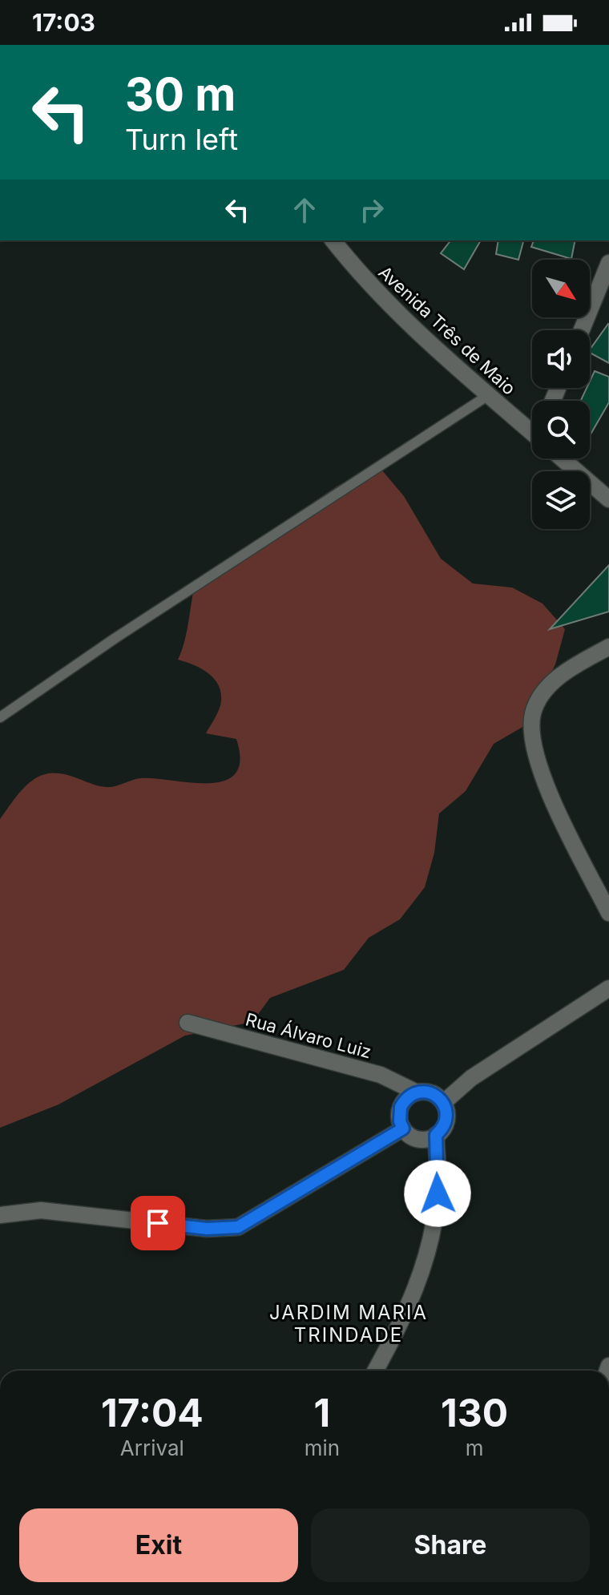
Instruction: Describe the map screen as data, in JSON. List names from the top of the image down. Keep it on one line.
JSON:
{"streets":{"street":["Avenida Três de Maio","Rua Álvaro Luiz"]},"districts":["JARDIM MARIA TRINDADE"],"north":"bottom right","page":{"status":"17:03","turn":["30 m","Turn left"],"eta":["17:04","Arrival","1","min","130","m"],"buttons":["Exit","Share"]}}
